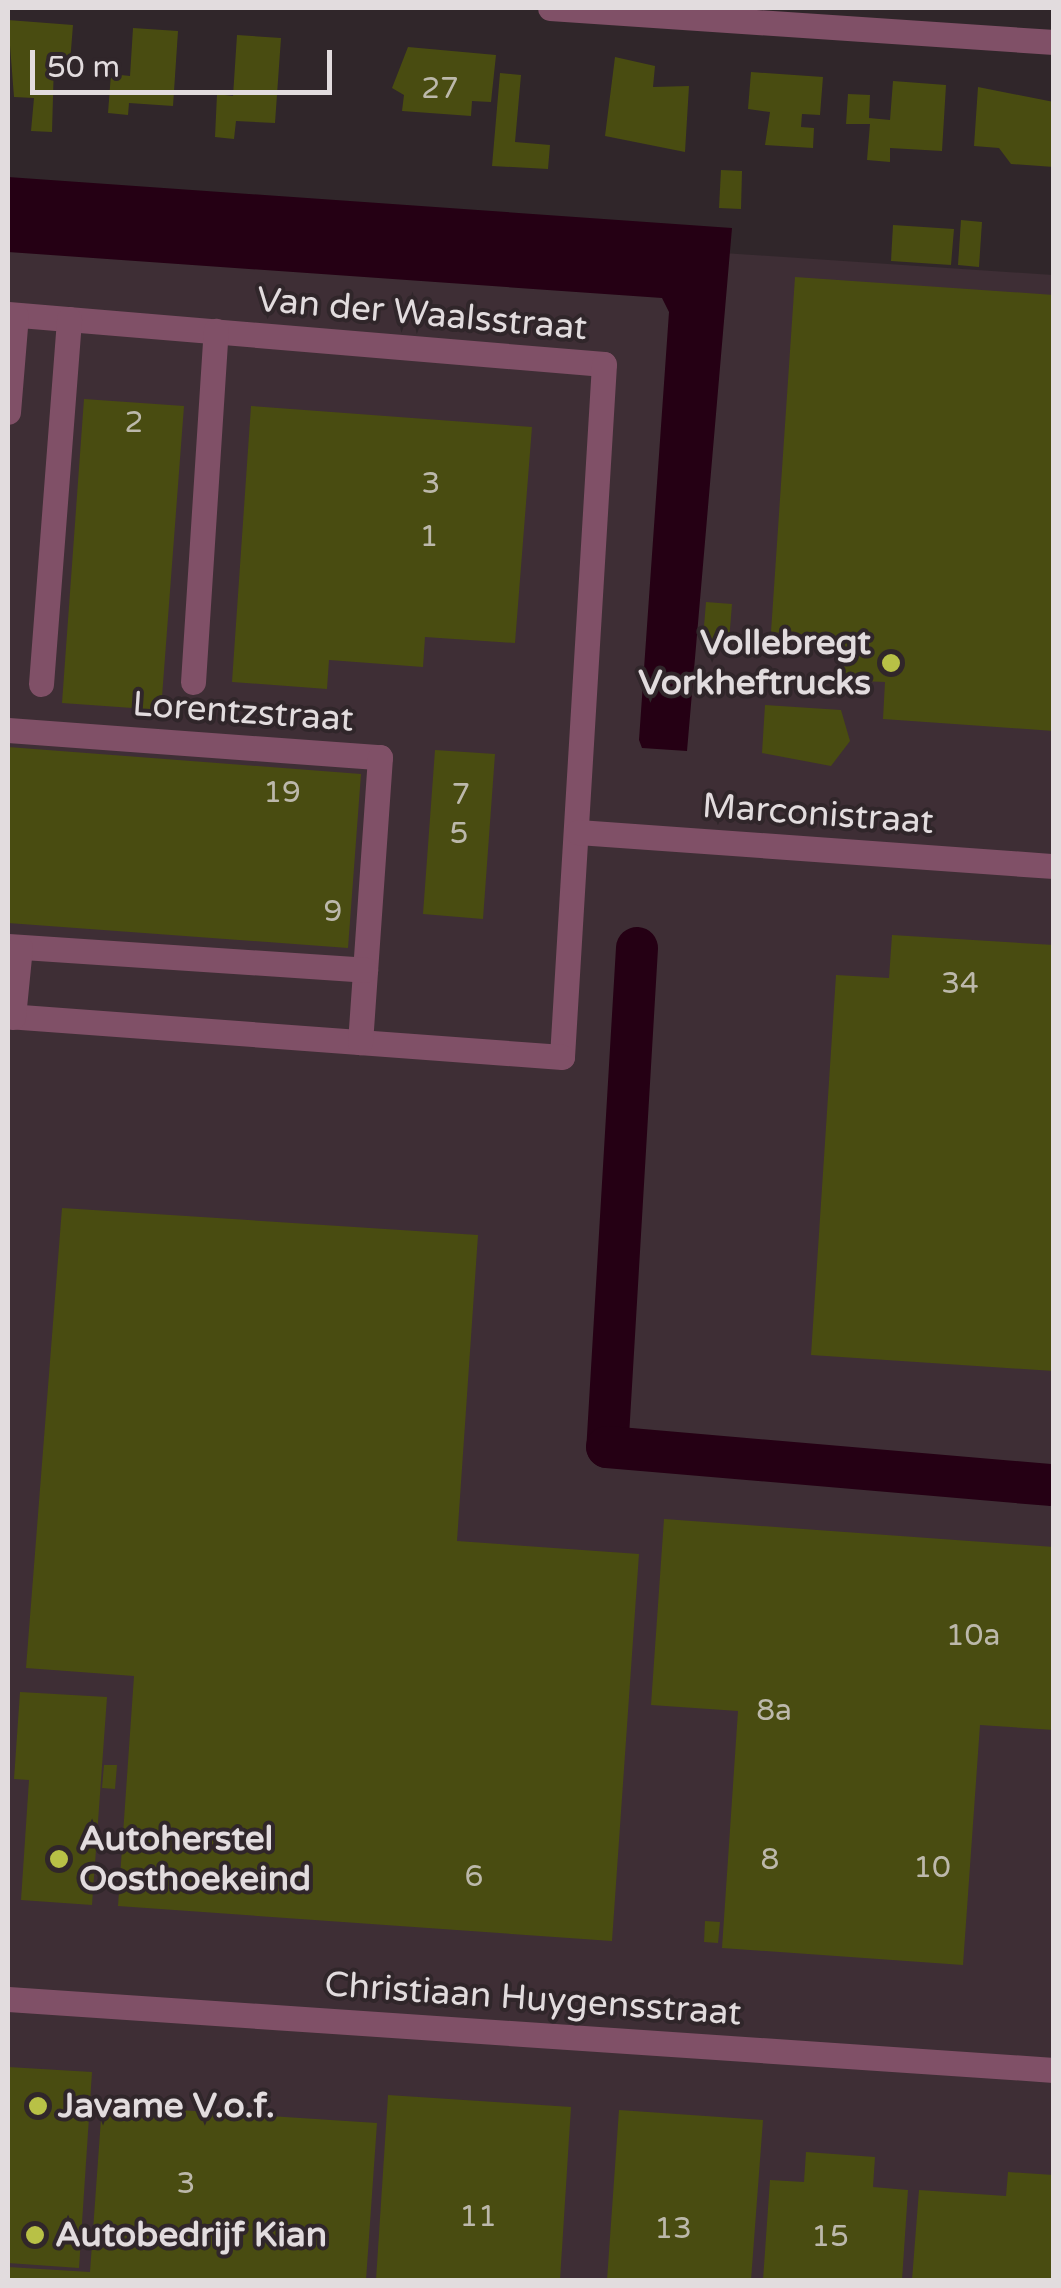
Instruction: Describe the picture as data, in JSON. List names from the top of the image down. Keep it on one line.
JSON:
{"streets":{"street":["Van der Waalsstraat","Lorentzstraat","Marconistraat","Christiaan Huygensstraat"]},"crossings":[["Van der Waalsstraat","Marconistraat"]],"places":["Vollebregt Vorkheftrucks","Autoherstel Oosthoekeind","Javame V.o.f.","Autobedrijf Kian"],"house_numbers":["27","2","3","1","19","7","5","9","34","10a","8a","8","10","6","3","11","13","15"],"scale_bar":"50 m"}
